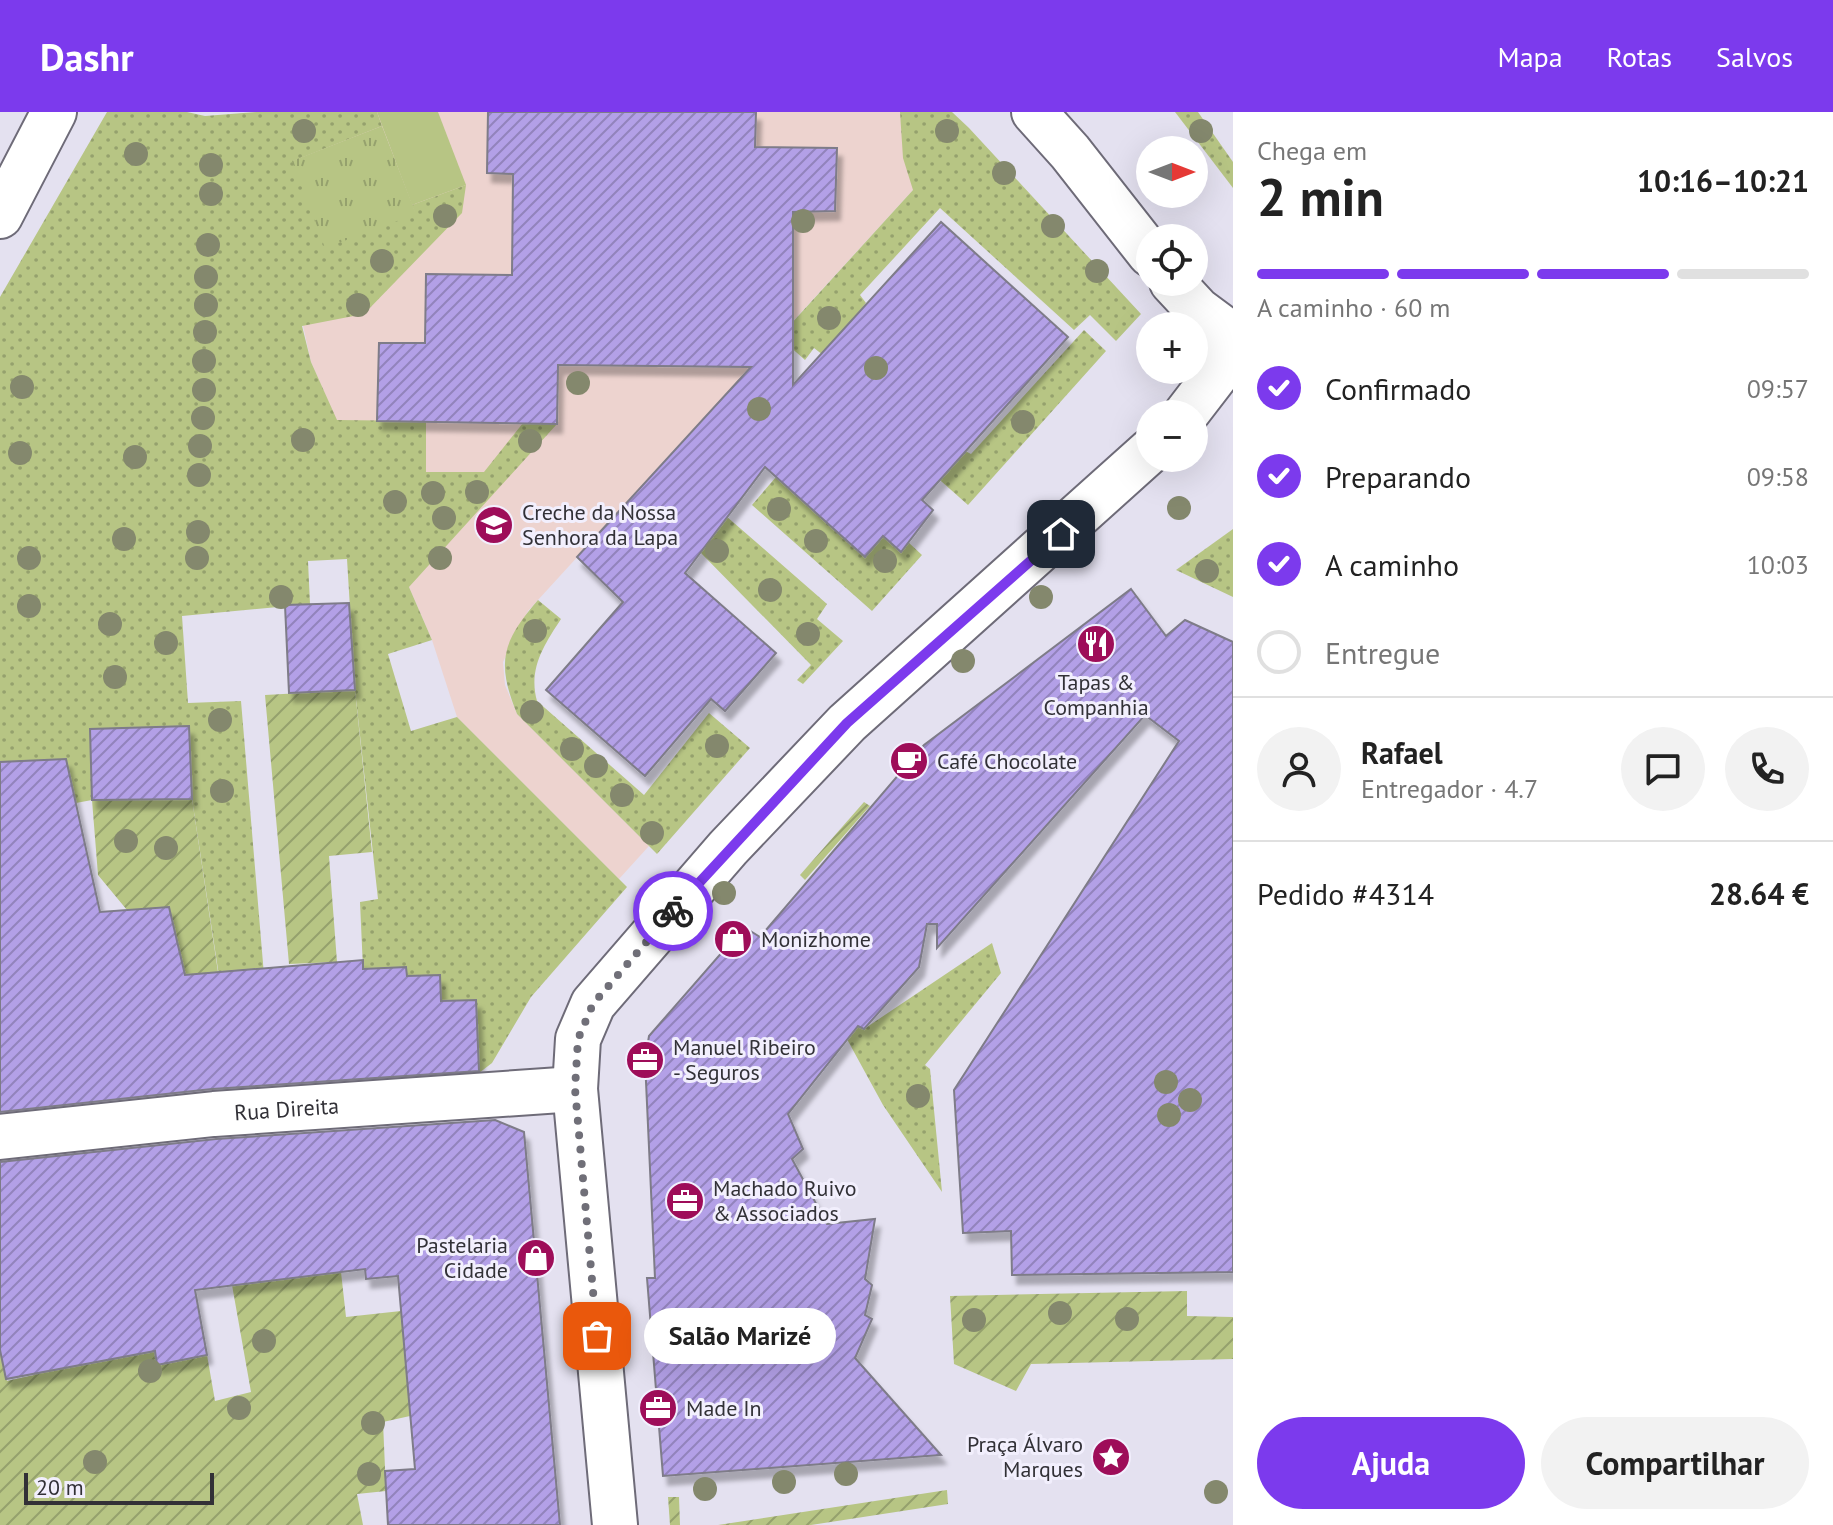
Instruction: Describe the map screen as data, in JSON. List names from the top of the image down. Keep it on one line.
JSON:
{"streets":{"street":["Rua Direita"]},"places":{"school or university":["Creche da Nossa Senhora da Lapa"],"restaurant":["Tapas & Companhia"],"cafe":["Café Chocolate"],"shop":["Monizhome","Pastelaria Cidade"],"office":["Manuel Ribeiro - Seguros","Machado Ruivo & Associados","Made In"],"other":["Salão Marizé"],"place":["Praça Álvaro Marques"]},"scale_bar":"20 m","north":"right","page":{"header":"Dashr","nav":["Mapa","Rotas","Salvos"],"heading":["2 min","Chega em","10:16–10:21"],"panel":["Rafael","Entregador · 4.7","Pedido #4314","28.64 €"],"map_buttons":["+","−"],"bar":"A caminho · 60 m","list":[["Confirmado","09:57"],["Preparando","09:58"],["A caminho","10:03"],"Entregue"],"bubble":"Salão Marizé","buttons":["Ajuda","Compartilhar"],"scale":"20 m"}}
